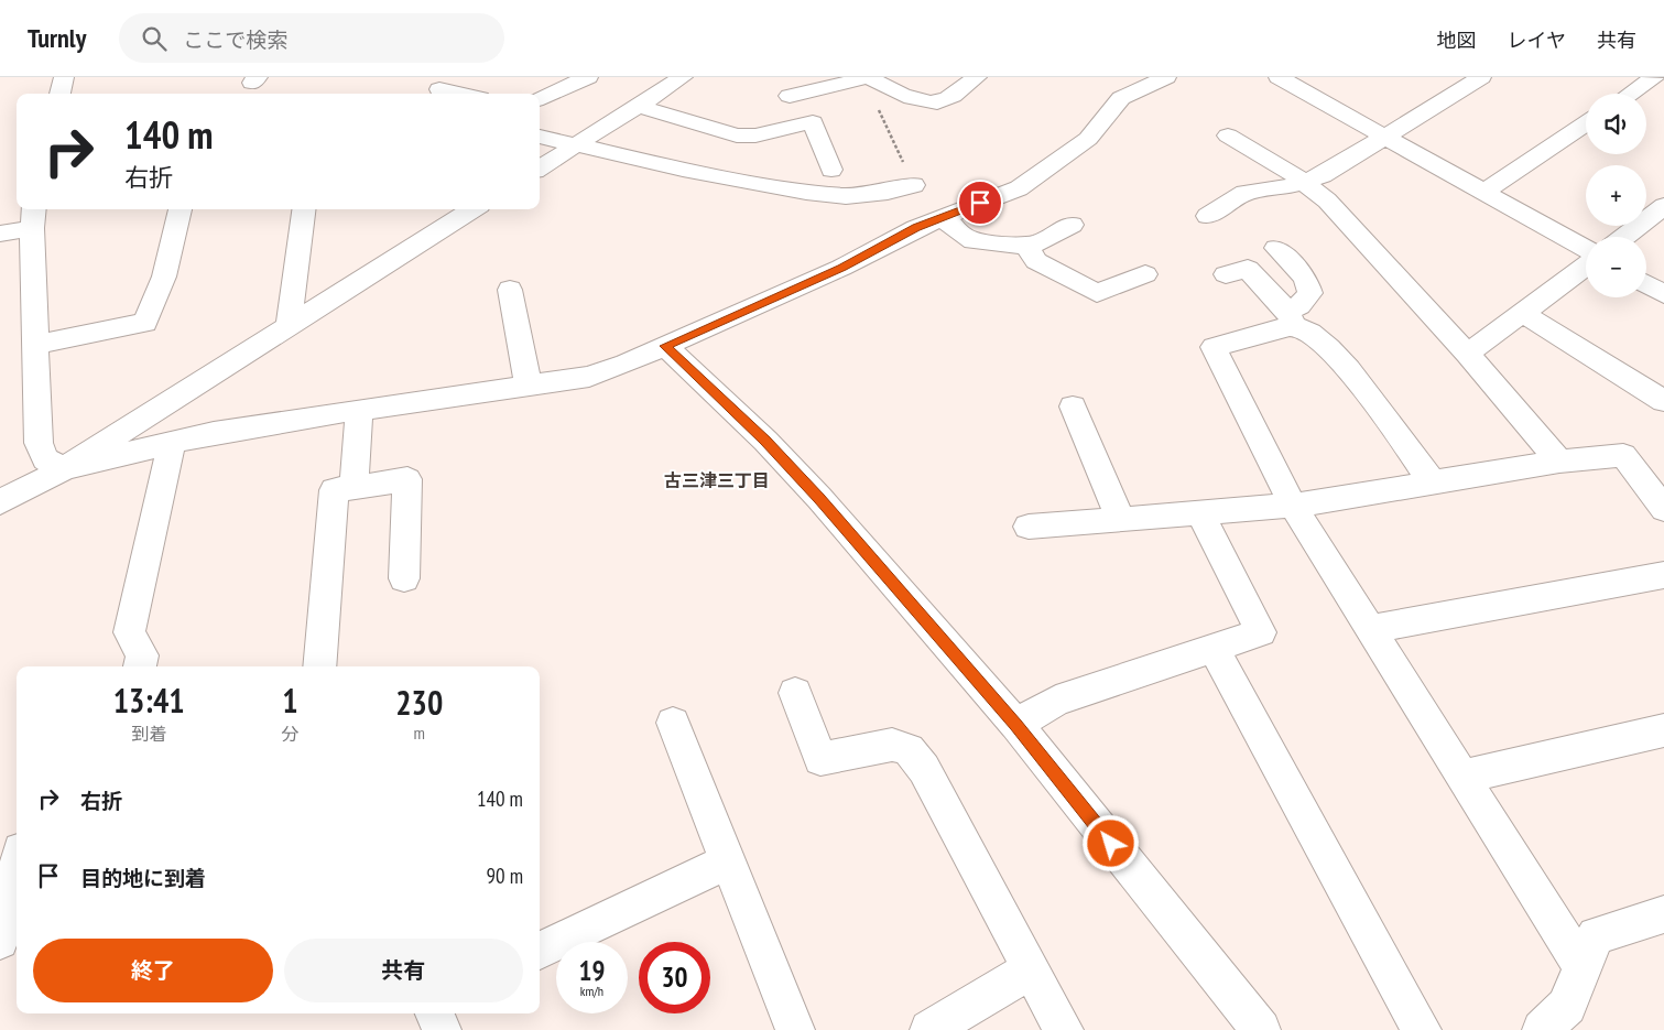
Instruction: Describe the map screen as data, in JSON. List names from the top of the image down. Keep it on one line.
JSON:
{"districts":["古三津三丁目"],"page":{"header":"Turnly","search":"ここで検索","nav":["地図","レイヤ","共有"],"map_buttons":["+","−"],"turn":["140 m","右折"],"eta":["13:41","到着","1","分","230","m"],"list":[{"name":"右折","value":"140 m"},{"name":"目的地に到着","value":"90 m"}],"buttons":["終了","共有"],"speed":"19 km/h","limit":"30"}}
